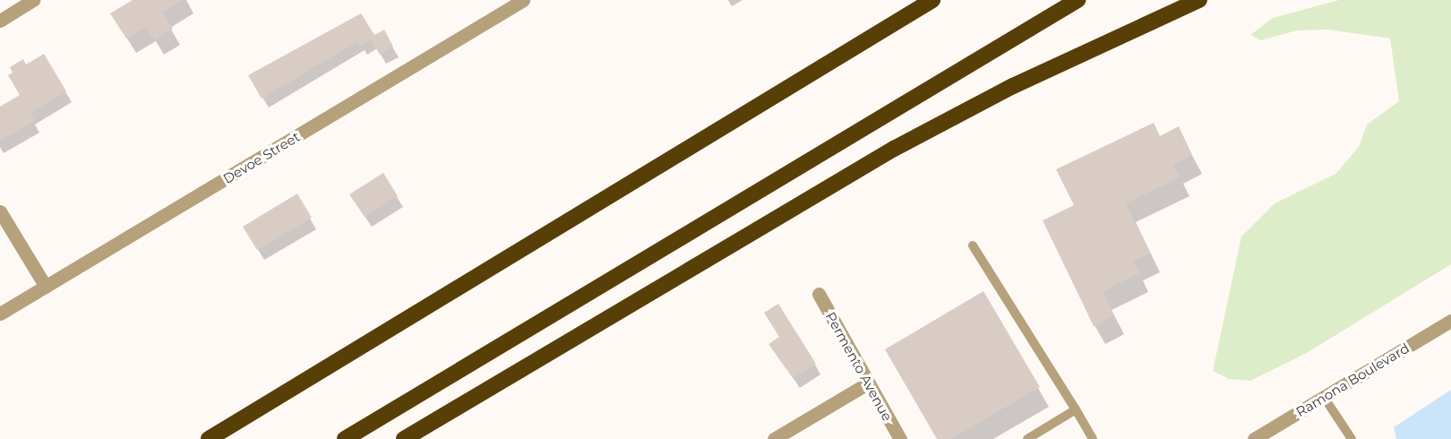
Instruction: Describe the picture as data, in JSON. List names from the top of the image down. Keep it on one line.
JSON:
{"streets":{"street":["Devoe Street","Permento Avenue","Ramona Boulevard"]}}
